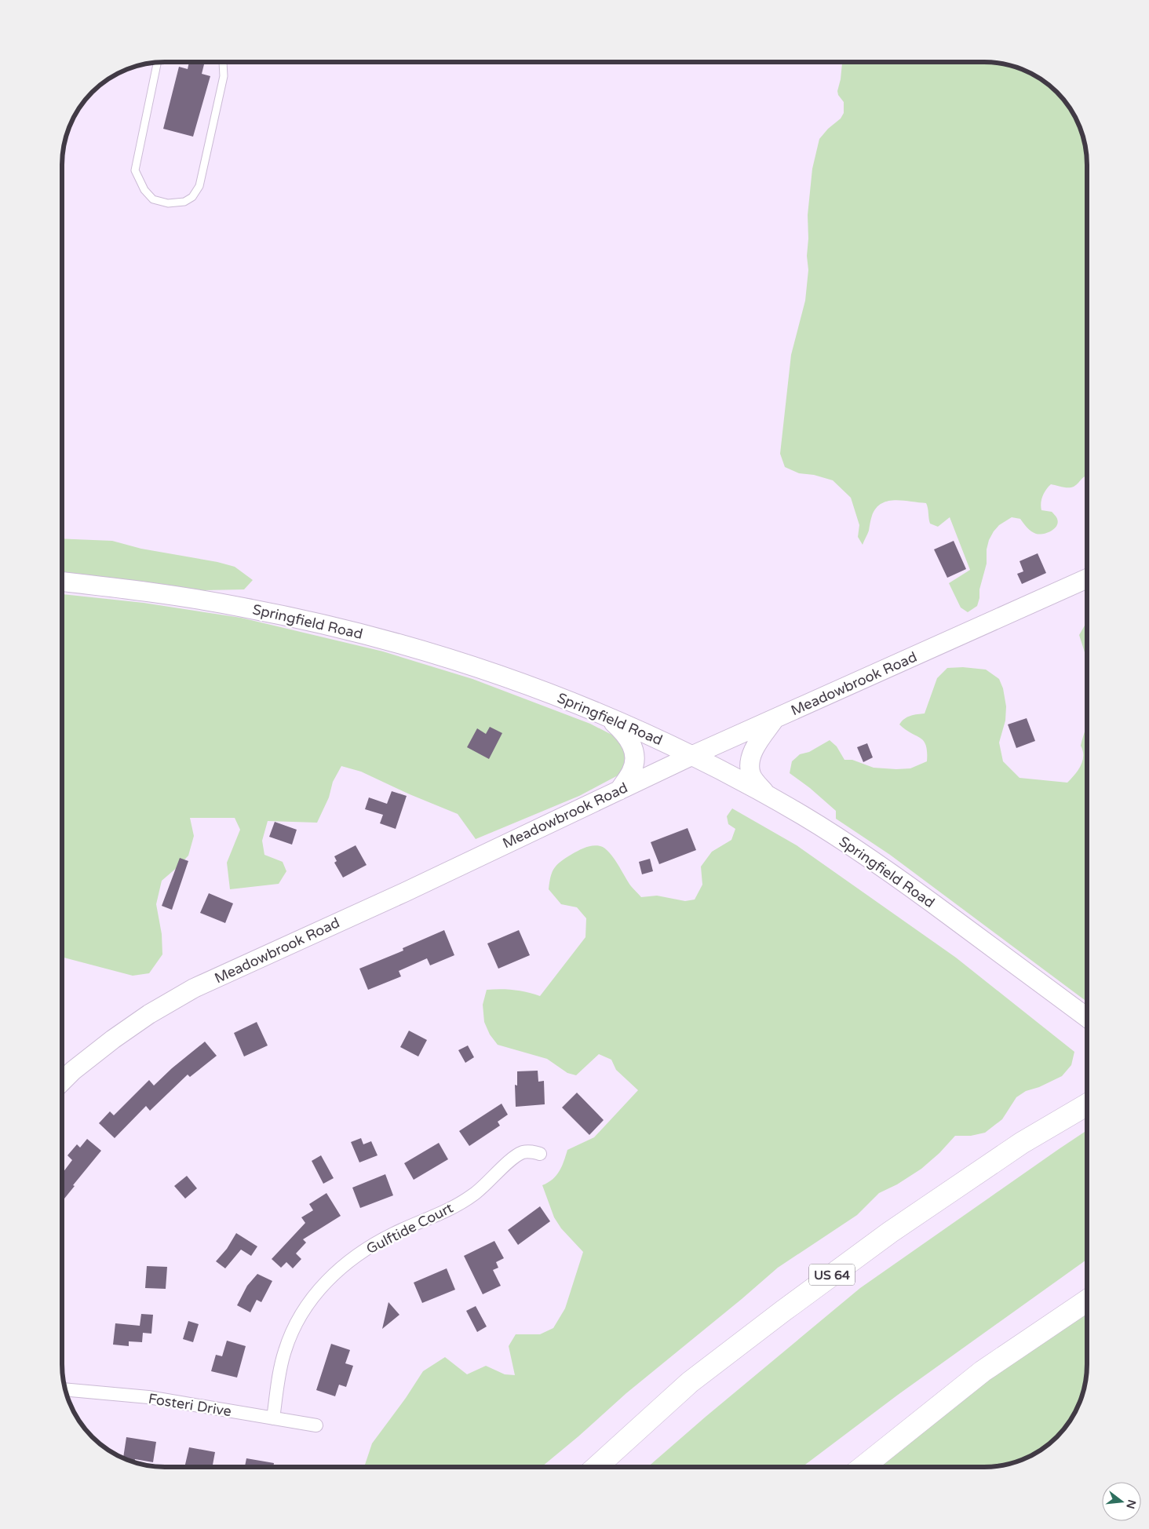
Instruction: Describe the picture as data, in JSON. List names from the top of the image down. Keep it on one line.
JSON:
{"streets":{"highway":["US 64"],"main road":["Springfield Road","Meadowbrook Road"],"street":["Gulftide Court","Fosteri Drive"]},"crossings":[["Springfield Road","Meadowbrook Road"],["Gulftide Court","Fosteri Drive"]],"north":"right"}
